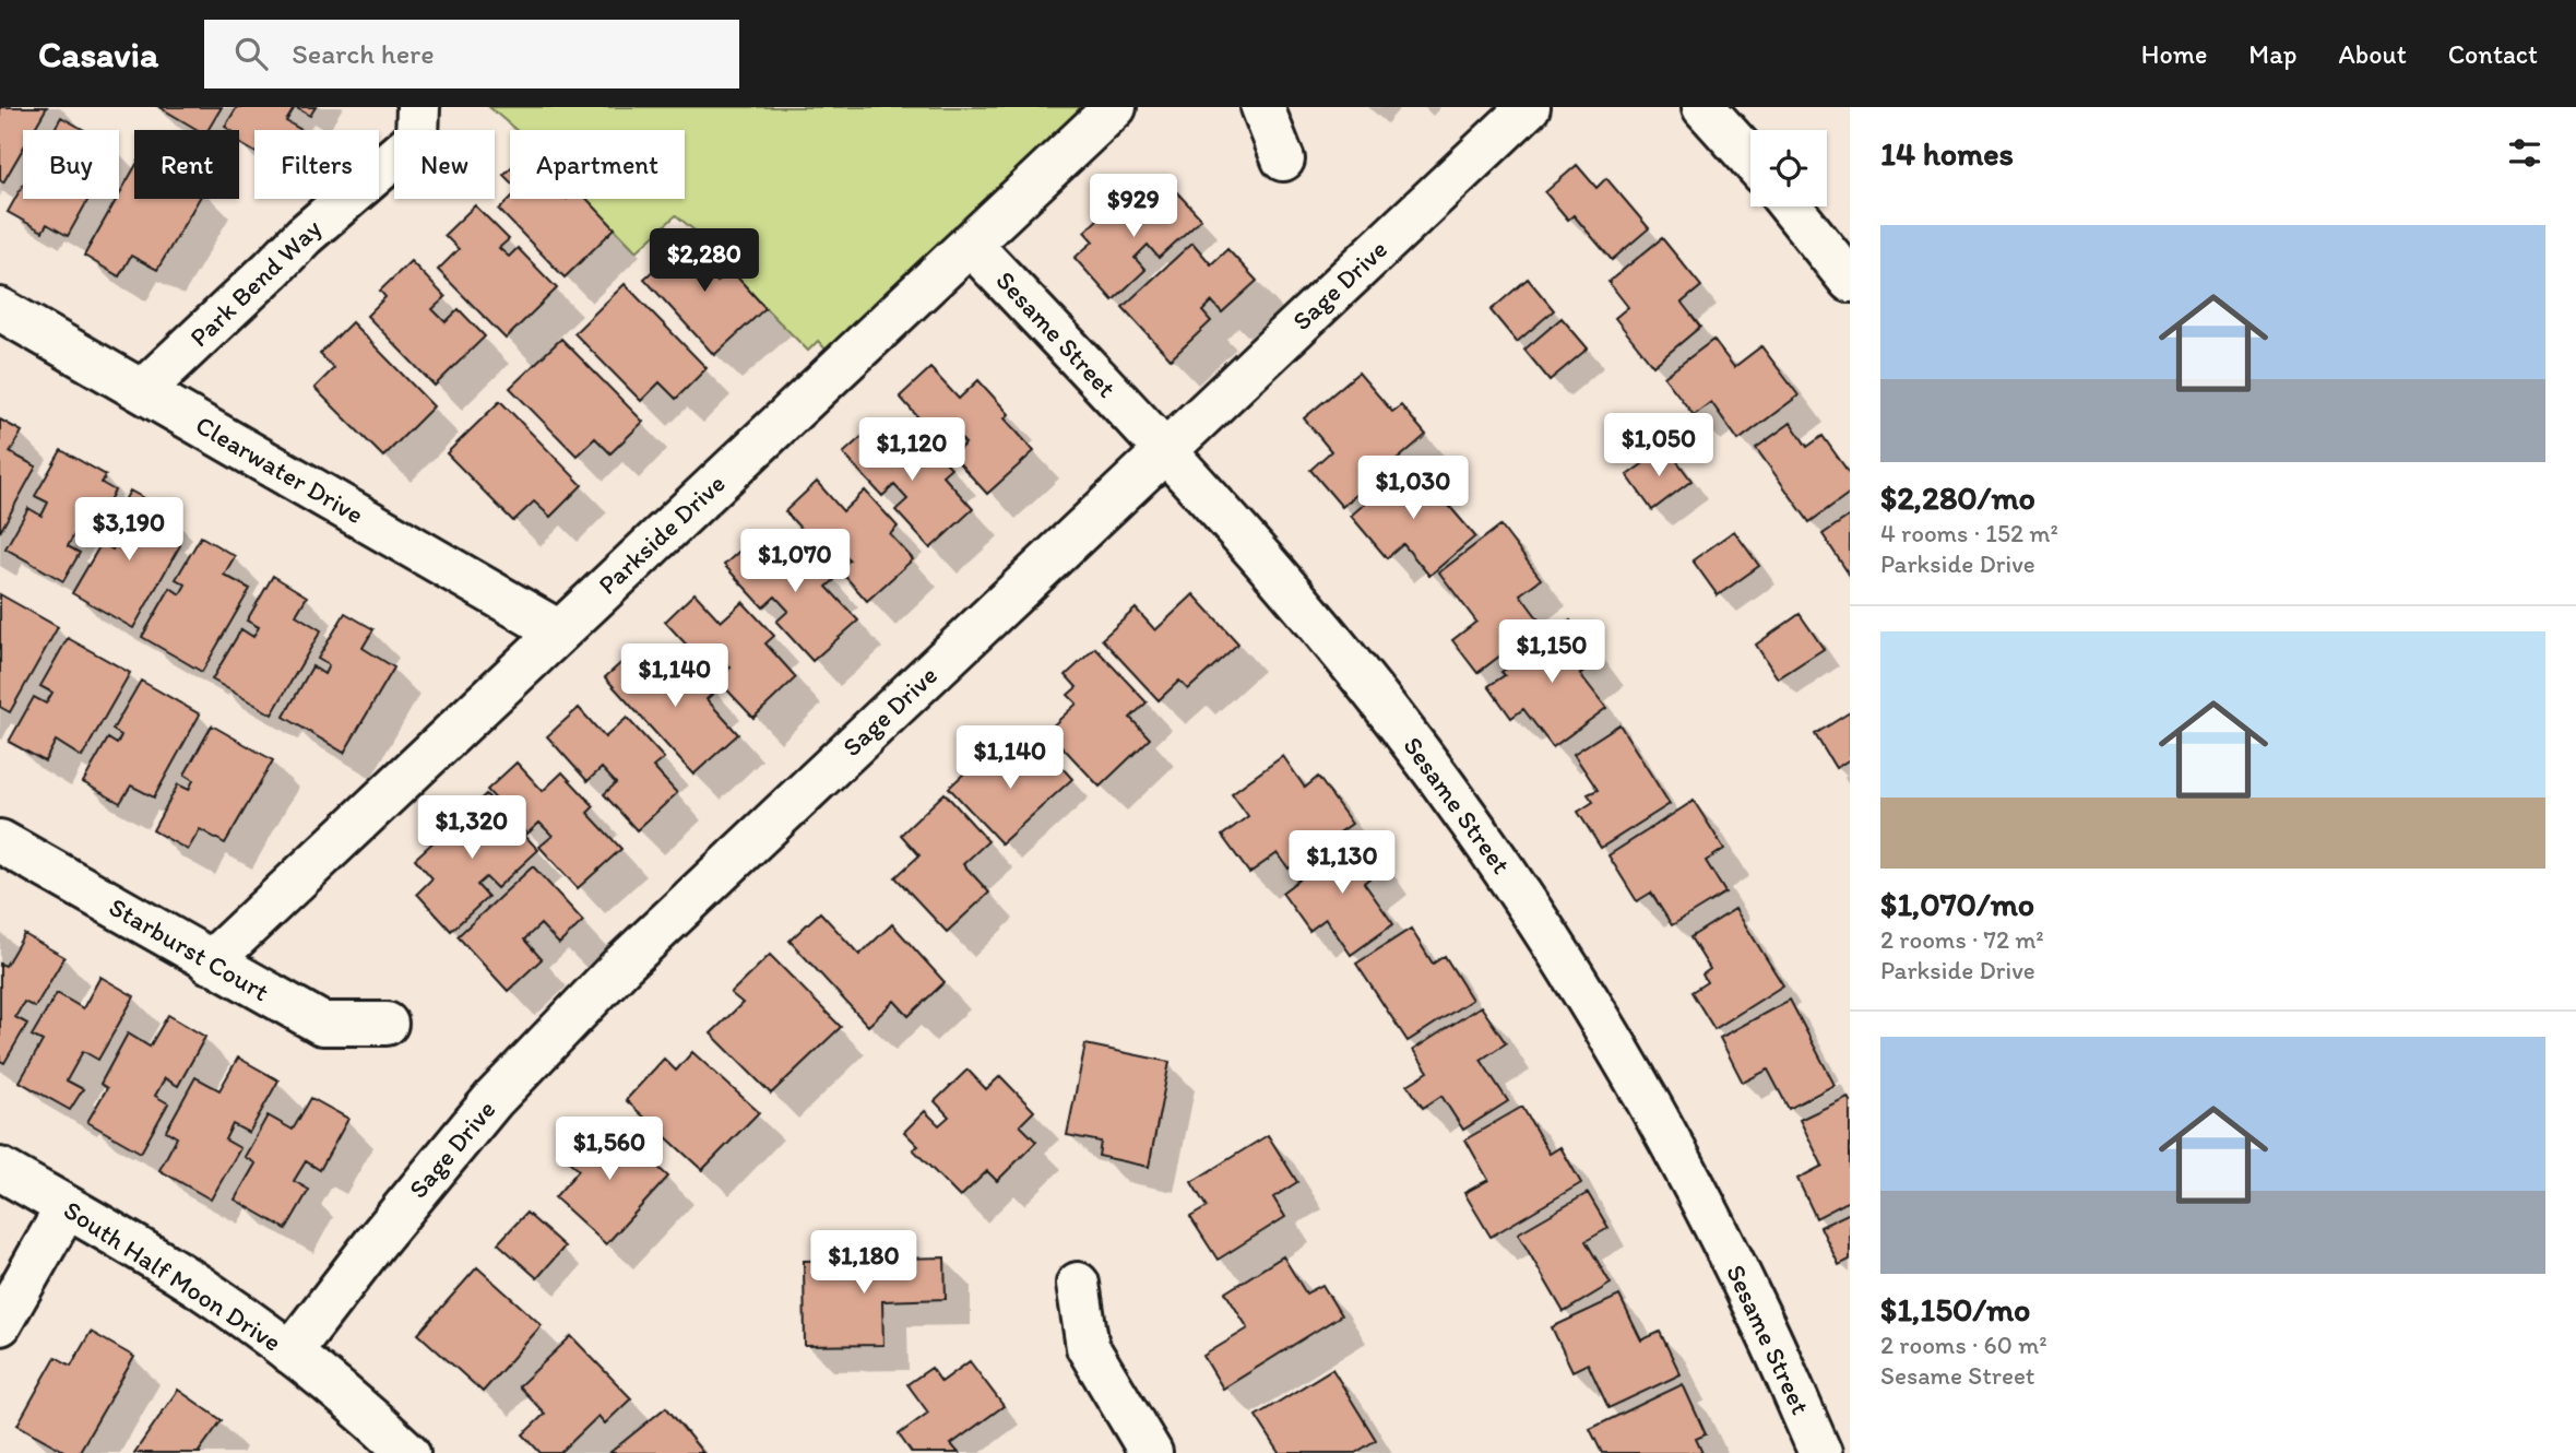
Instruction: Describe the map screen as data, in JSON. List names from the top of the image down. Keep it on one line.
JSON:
{"streets":{"street":["Park Bend Way","Sage Drive","Sesame Street","Clearwater Drive","Parkside Drive","Starburst Court","South Half Moon Drive"]},"crossings":[["Park Bend Way","Clearwater Drive"],["Sage Drive","Sesame Street"],["Sage Drive","South Half Moon Drive"],["Sesame Street","Parkside Drive"],["Clearwater Drive","Parkside Drive"],["Parkside Drive","Starburst Court"]],"page":{"header":"Casavia","search":"Search here","nav":["Home","Map","About","Contact"],"heading":"14 homes","chip":["Buy","Rent","Filters","New","Apartment"],"price":["$929","$2,280","$1,050","$1,120","$1,030","$3,190","$1,070","$1,150","$1,140","$1,140","$1,320","$1,130","$1,560","$1,180"],"list":[{"name":"$2,280/mo","note":"4 rooms · 152 m² · Parkside Drive"},{"name":"$1,070/mo","note":"2 rooms · 72 m² · Parkside Drive"},{"name":"$1,150/mo","note":"2 rooms · 60 m² · Sesame Street"}]}}
